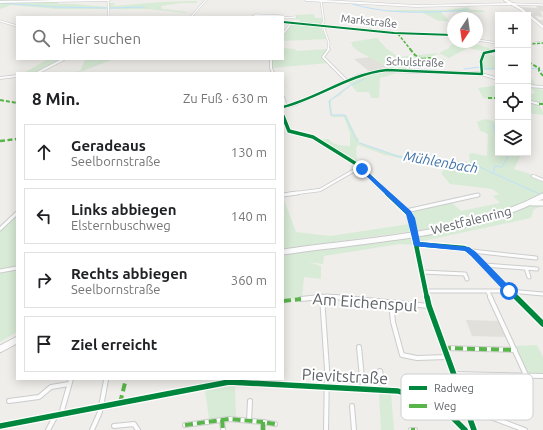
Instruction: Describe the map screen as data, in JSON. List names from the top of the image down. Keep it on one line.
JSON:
{"streets":{"main road":["Westfalenring"],"street":["Markstraße","Schulstraße","Am Eichenspul","Pievitstraße"]},"water":["Mühlenbach"],"legend":["Radweg","Weg"],"north":"bottom","page":{"map_buttons":["+","−"],"search":"Hier suchen","heading":["8 Min.","Zu Fuß · 630 m"],"list":[["Geradeaus","Seelbornstraße","130 m"],["Links abbiegen","Elsternbuschweg","140 m"],["Rechts abbiegen","Seelbornstraße","360 m"],"Ziel erreicht"]}}
